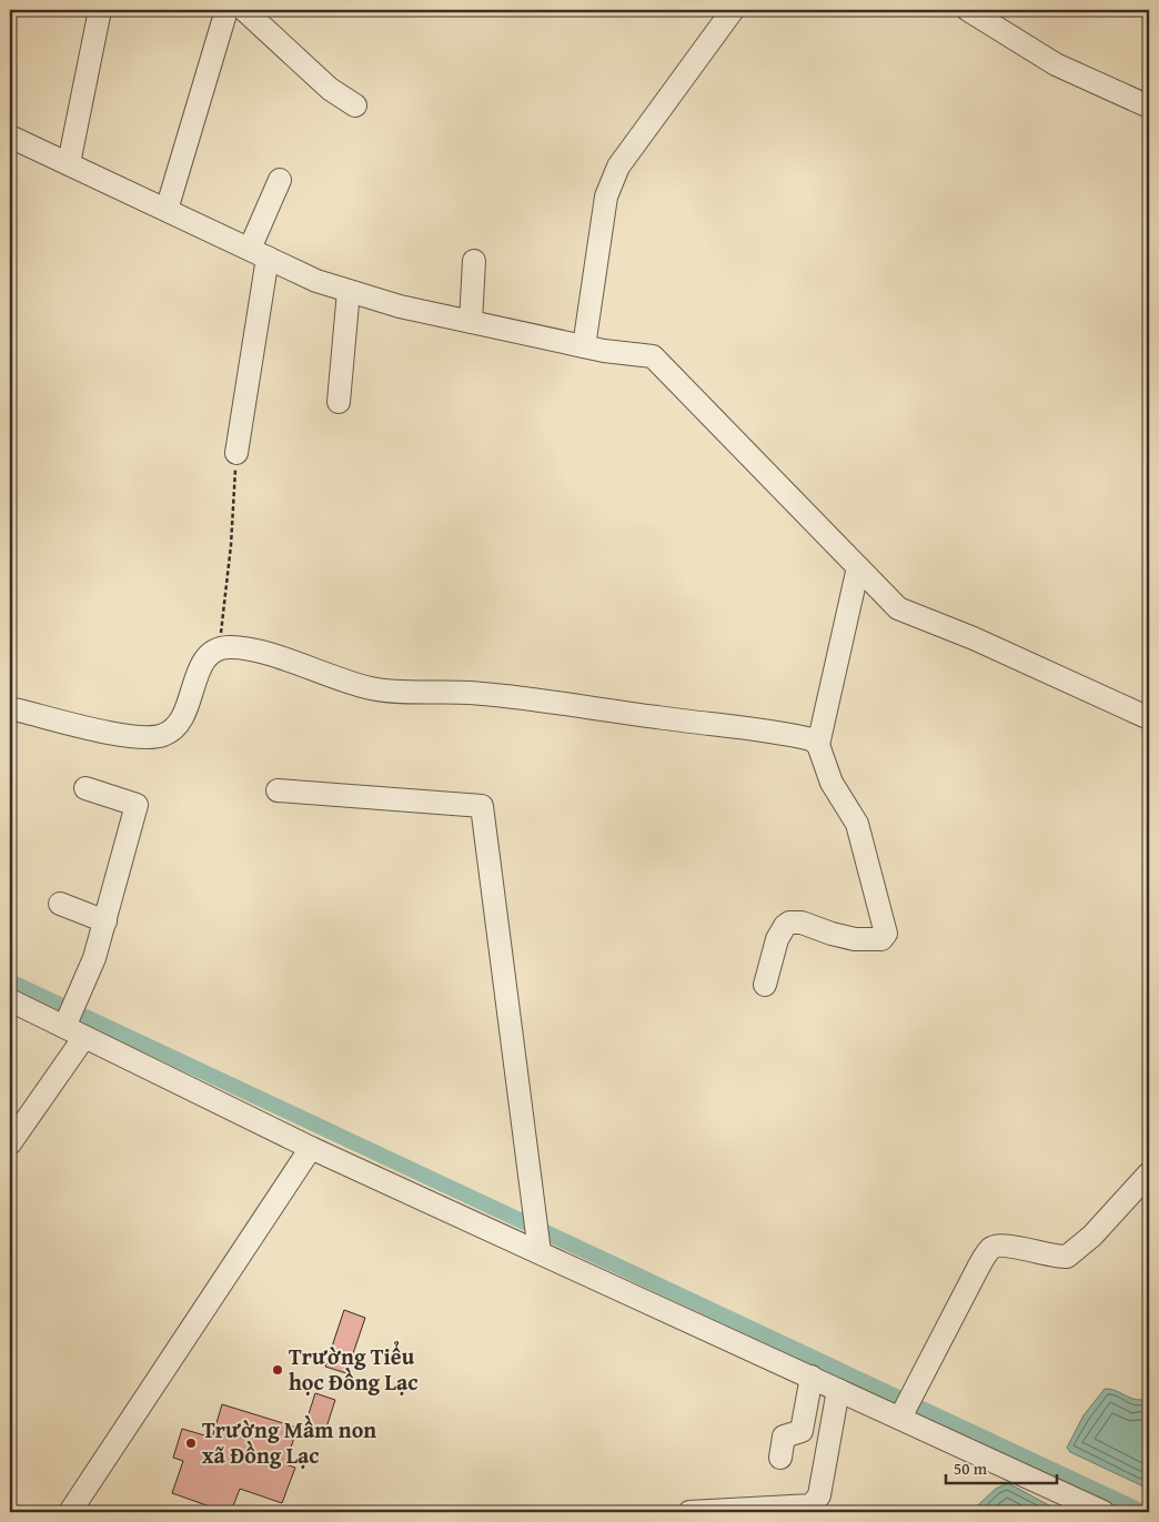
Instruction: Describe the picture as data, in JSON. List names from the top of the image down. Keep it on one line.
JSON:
{"places":["Trường Tiểu học Đồng Lạc","Trường Mầm non xã Đồng Lạc"],"scale_bar":"50 m"}
